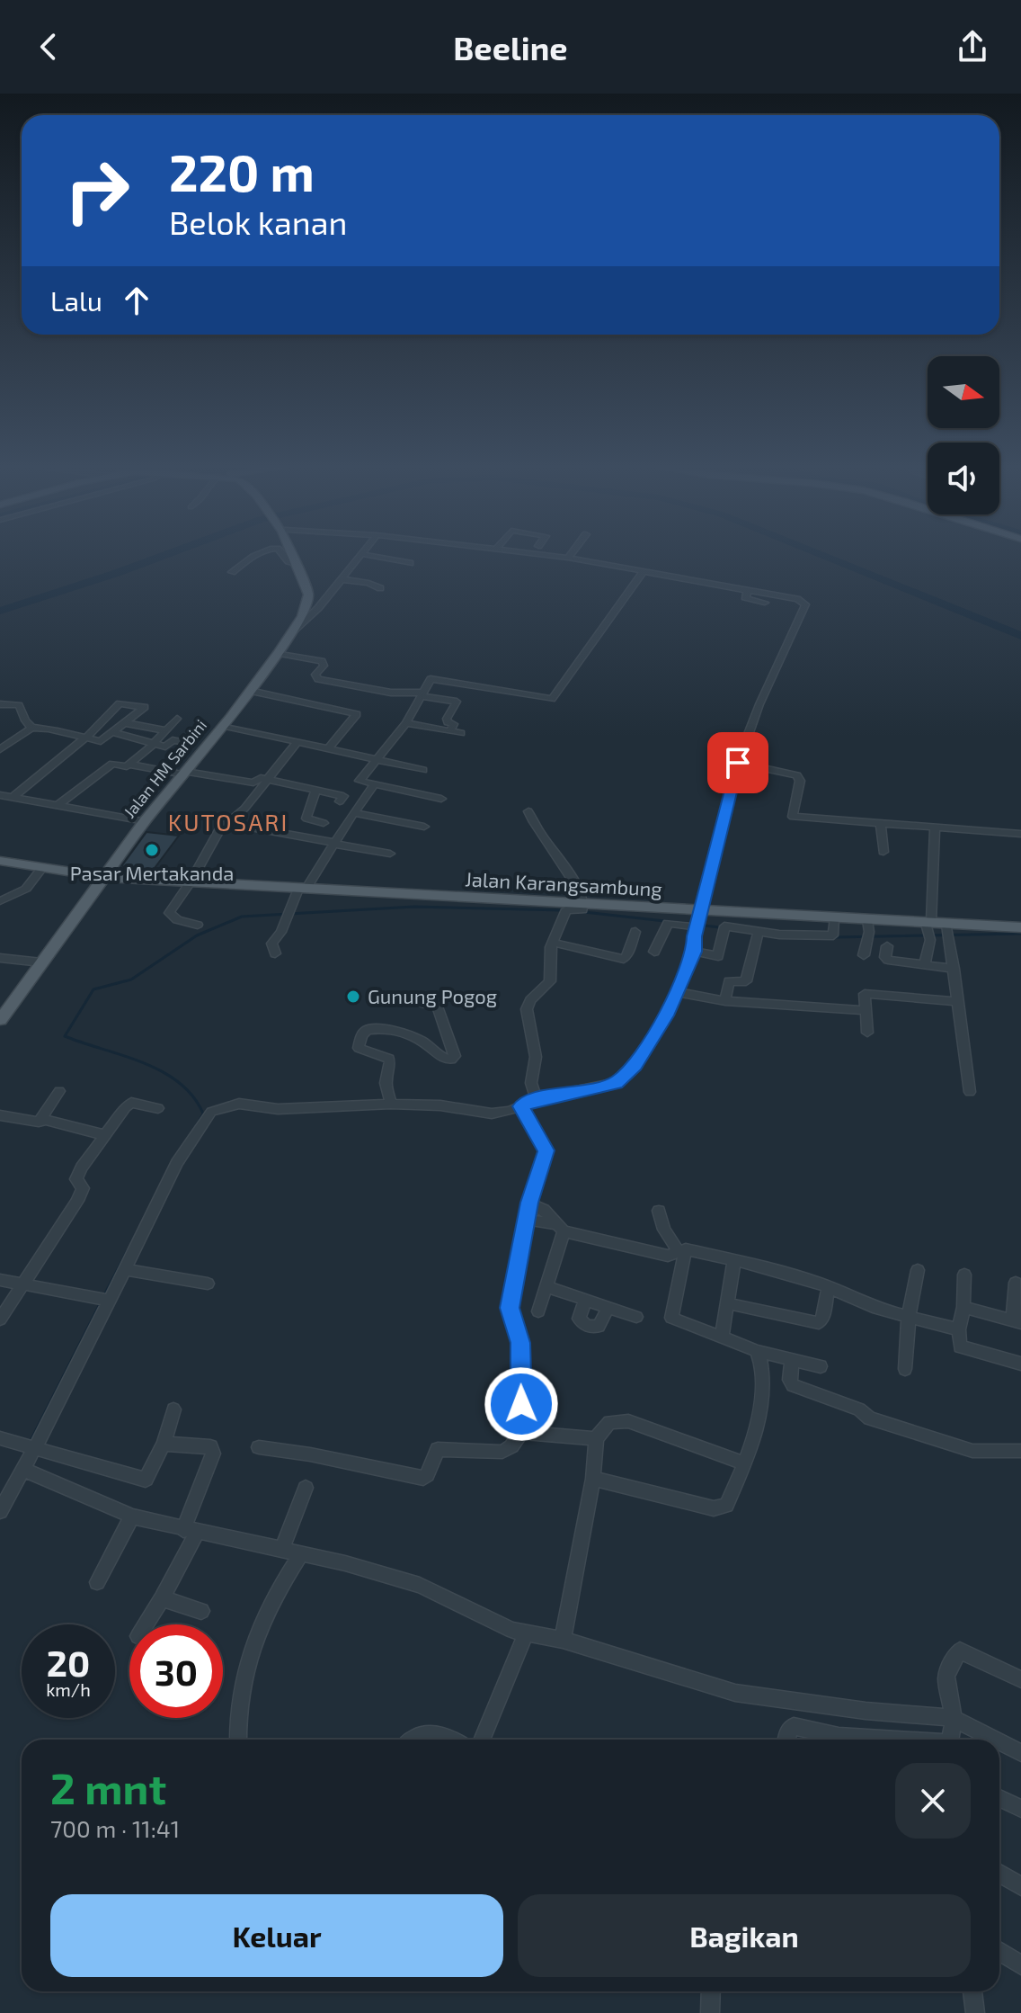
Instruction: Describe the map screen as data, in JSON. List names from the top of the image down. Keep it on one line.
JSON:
{"streets":{"main road":["Jalan HM Sarbini","Jalan Karangsambung"]},"crossings":[["Jalan HM Sarbini","Jalan Karangsambung"]],"districts":["KUTOSARI"],"places":["Pasar Mertakanda","Gunung Pogog"],"north":"right","page":{"header":"Beeline","turn":["220 m","Belok kanan"],"then":"Lalu","speed":"20 km/h","limit":"30","heading":["2 mnt","700 m · 11:41"],"buttons":["Keluar","Bagikan"]}}
